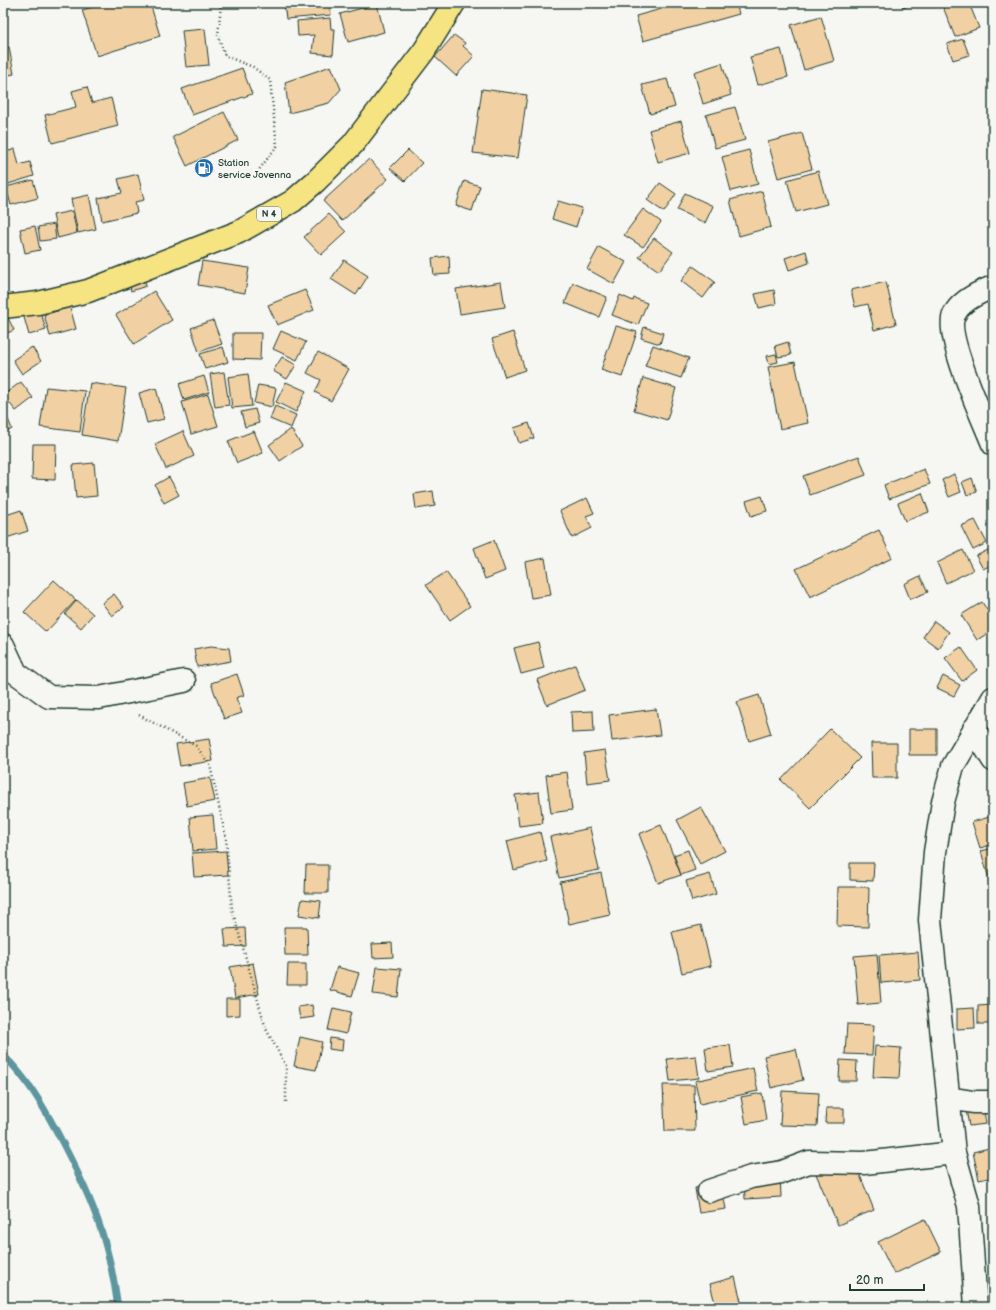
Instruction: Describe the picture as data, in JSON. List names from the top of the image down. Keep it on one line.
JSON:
{"streets":{"main road":["N 4"]},"places":{"fuel station":["Station service Jovenna"]},"scale_bar":"20 m"}
